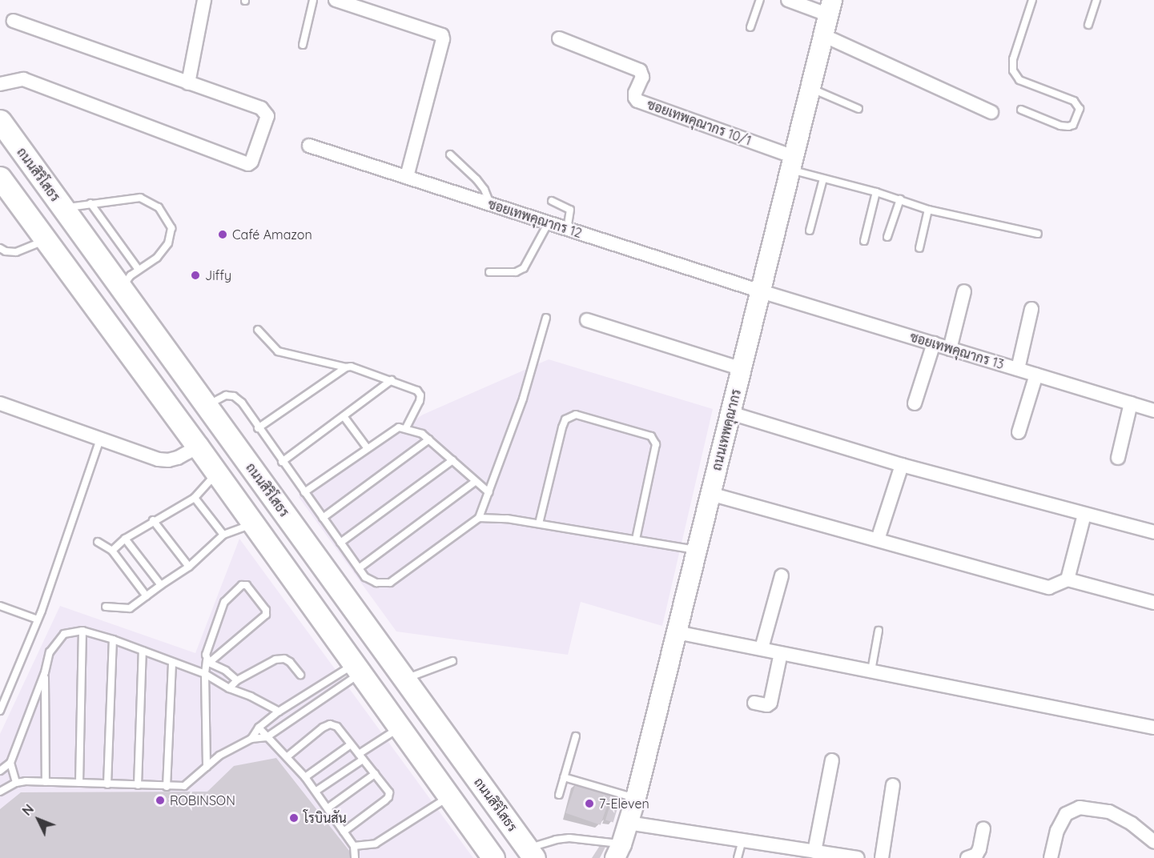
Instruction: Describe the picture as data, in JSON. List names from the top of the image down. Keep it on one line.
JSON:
{"streets":{"highway":["ถนนสิริโสธร"],"main road":["ถนนเทพคุณากร"],"street":["ซอยเทพคุณากร 10/1","ซอยเทพคุณากร 12","ซอยเทพคุณากร 13"]},"crossings":[["ซอยเทพคุณากร 10/1","ถนนเทพคุณากร"],["ซอยเทพคุณากร 12","ซอยเทพคุณากร 13"],["ซอยเทพคุณากร 12","ถนนเทพคุณากร"],["ซอยเทพคุณากร 13","ถนนเทพคุณากร"]],"places":["Café Amazon","Jiffy","ROBINSON","7-Eleven","โรบินสัน"],"north":"top left"}
